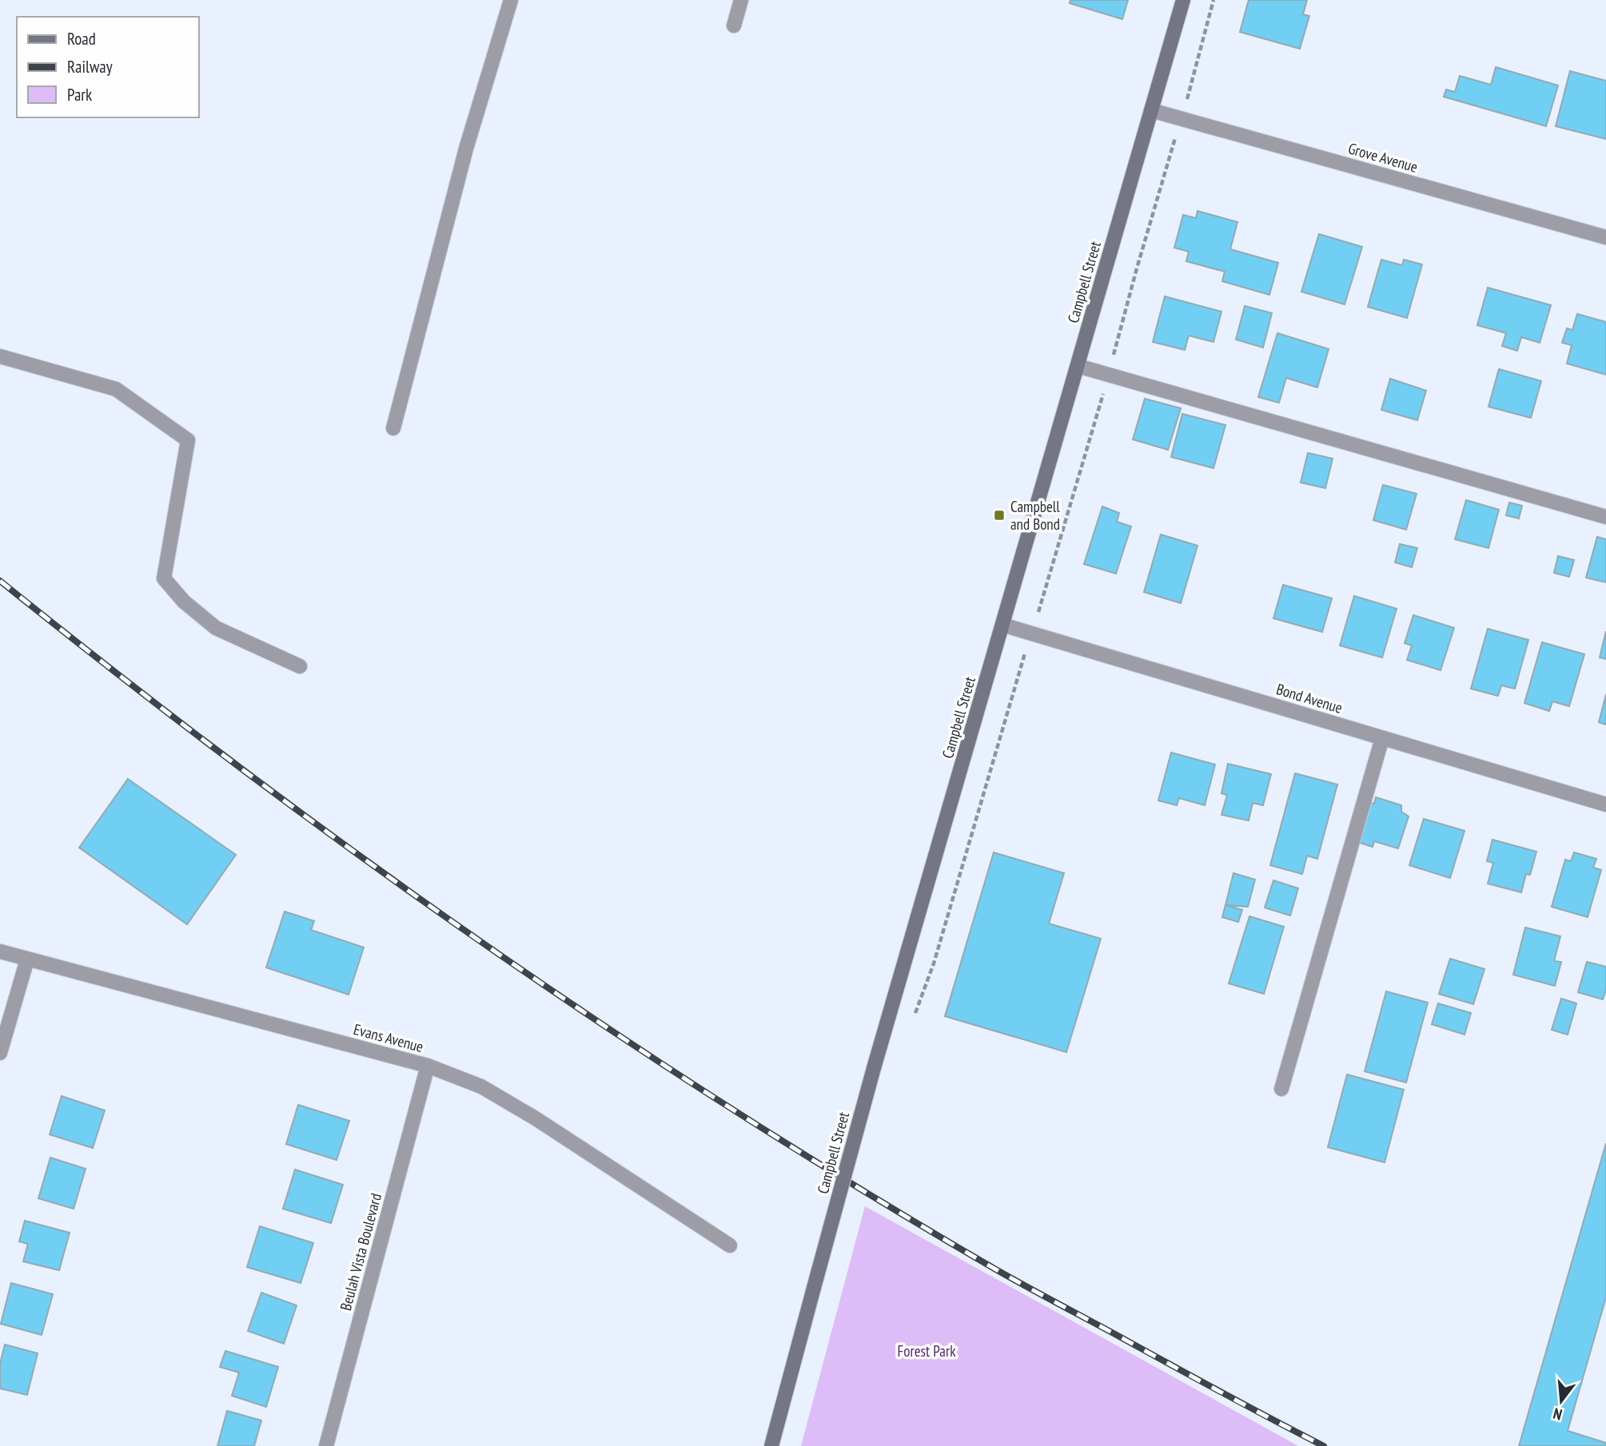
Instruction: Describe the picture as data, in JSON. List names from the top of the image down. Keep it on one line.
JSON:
{"streets":{"main road":["Campbell Street"],"street":["Grove Avenue","Bond Avenue","Evans Avenue","Beulah Vista Boulevard"]},"crossings":[["Grove Avenue","Campbell Street"],["Campbell Street","Bond Avenue"],["Evans Avenue","Beulah Vista Boulevard"]],"parks":["Forest Park"],"places":{"transit":["Campbell and Bond"]},"legend":["Road","Railway","Park"],"north":"bottom"}
